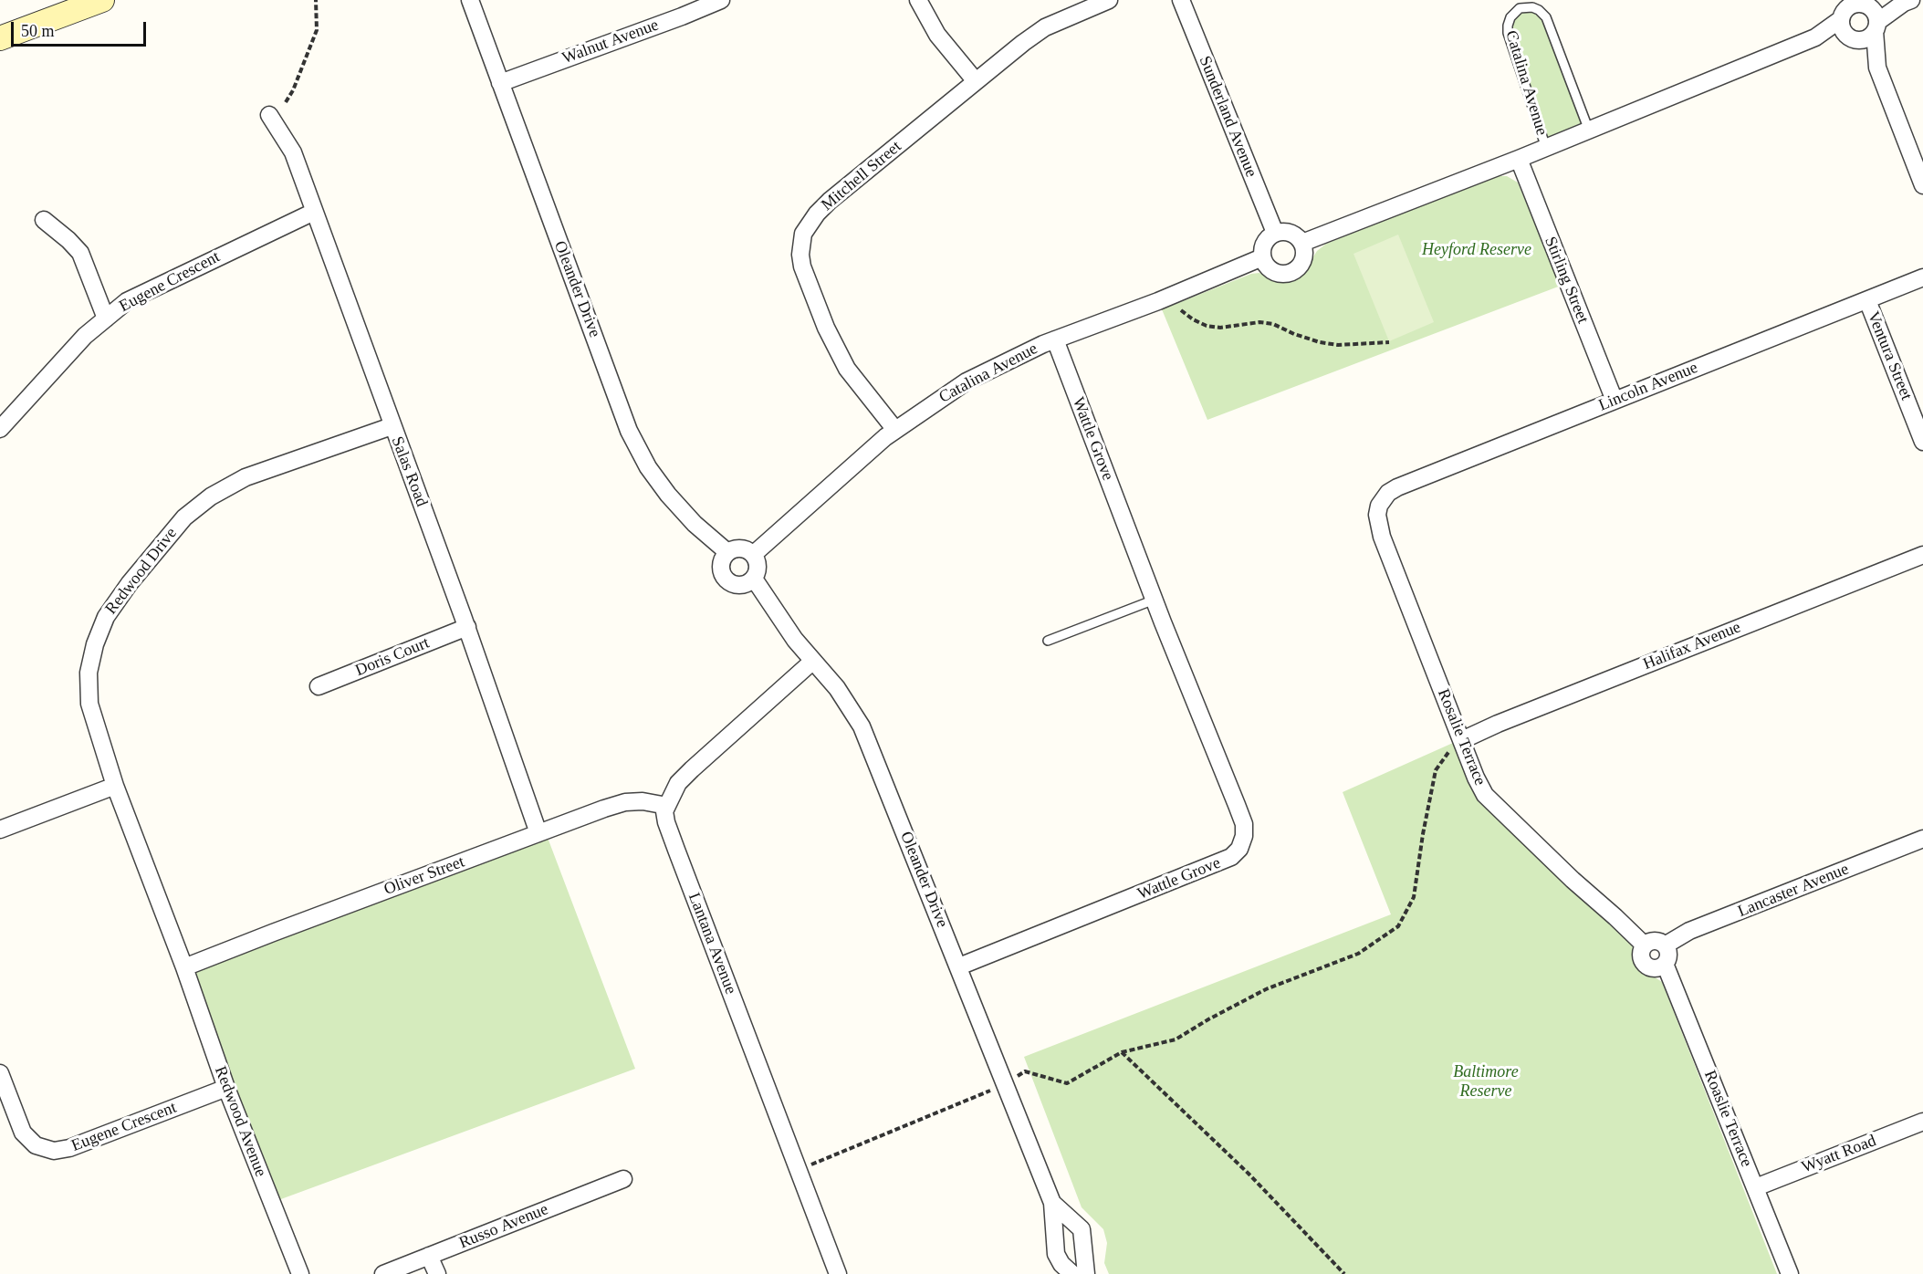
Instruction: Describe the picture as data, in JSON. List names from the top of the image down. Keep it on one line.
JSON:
{"streets":{"street":["Walnut Avenue","Catalina Avenue","Sunderland Avenue","Mitchell Street","Stirling Street","Eugene Crescent","Oleander Drive","Ventura Street","Lincoln Avenue","Wattle Grove","Salas Road","Redwood Drive","Halifax Avenue","Doris Court","Rosalie Terrace","Oliver Street","Lancaster Avenue","Lantana Avenue","Roaslie Terrace","Redwood Avenue","Wyatt Road","Russo Avenue"]},"crossings":[["Walnut Avenue","Oleander Drive"],["Catalina Avenue","Sunderland Avenue"],["Catalina Avenue","Mitchell Street"],["Catalina Avenue","Stirling Street"],["Catalina Avenue","Oleander Drive"],["Catalina Avenue","Wattle Grove"],["Stirling Street","Lincoln Avenue"],["Eugene Crescent","Salas Road"],["Eugene Crescent","Redwood Avenue"],["Oleander Drive","Wattle Grove"],["Ventura Street","Lincoln Avenue"],["Lincoln Avenue","Rosalie Terrace"],["Salas Road","Redwood Drive"],["Salas Road","Doris Court"],["Salas Road","Oliver Street"],["Redwood Drive","Oliver Street"],["Redwood Drive","Redwood Avenue"],["Halifax Avenue","Rosalie Terrace"],["Rosalie Terrace","Lancaster Avenue"],["Rosalie Terrace","Roaslie Terrace"],["Oliver Street","Lantana Avenue"],["Oliver Street","Redwood Avenue"],["Lancaster Avenue","Roaslie Terrace"],["Roaslie Terrace","Wyatt Road"]],"parks":["Heyford Reserve","Baltimore Reserve"],"scale_bar":"50 m"}
